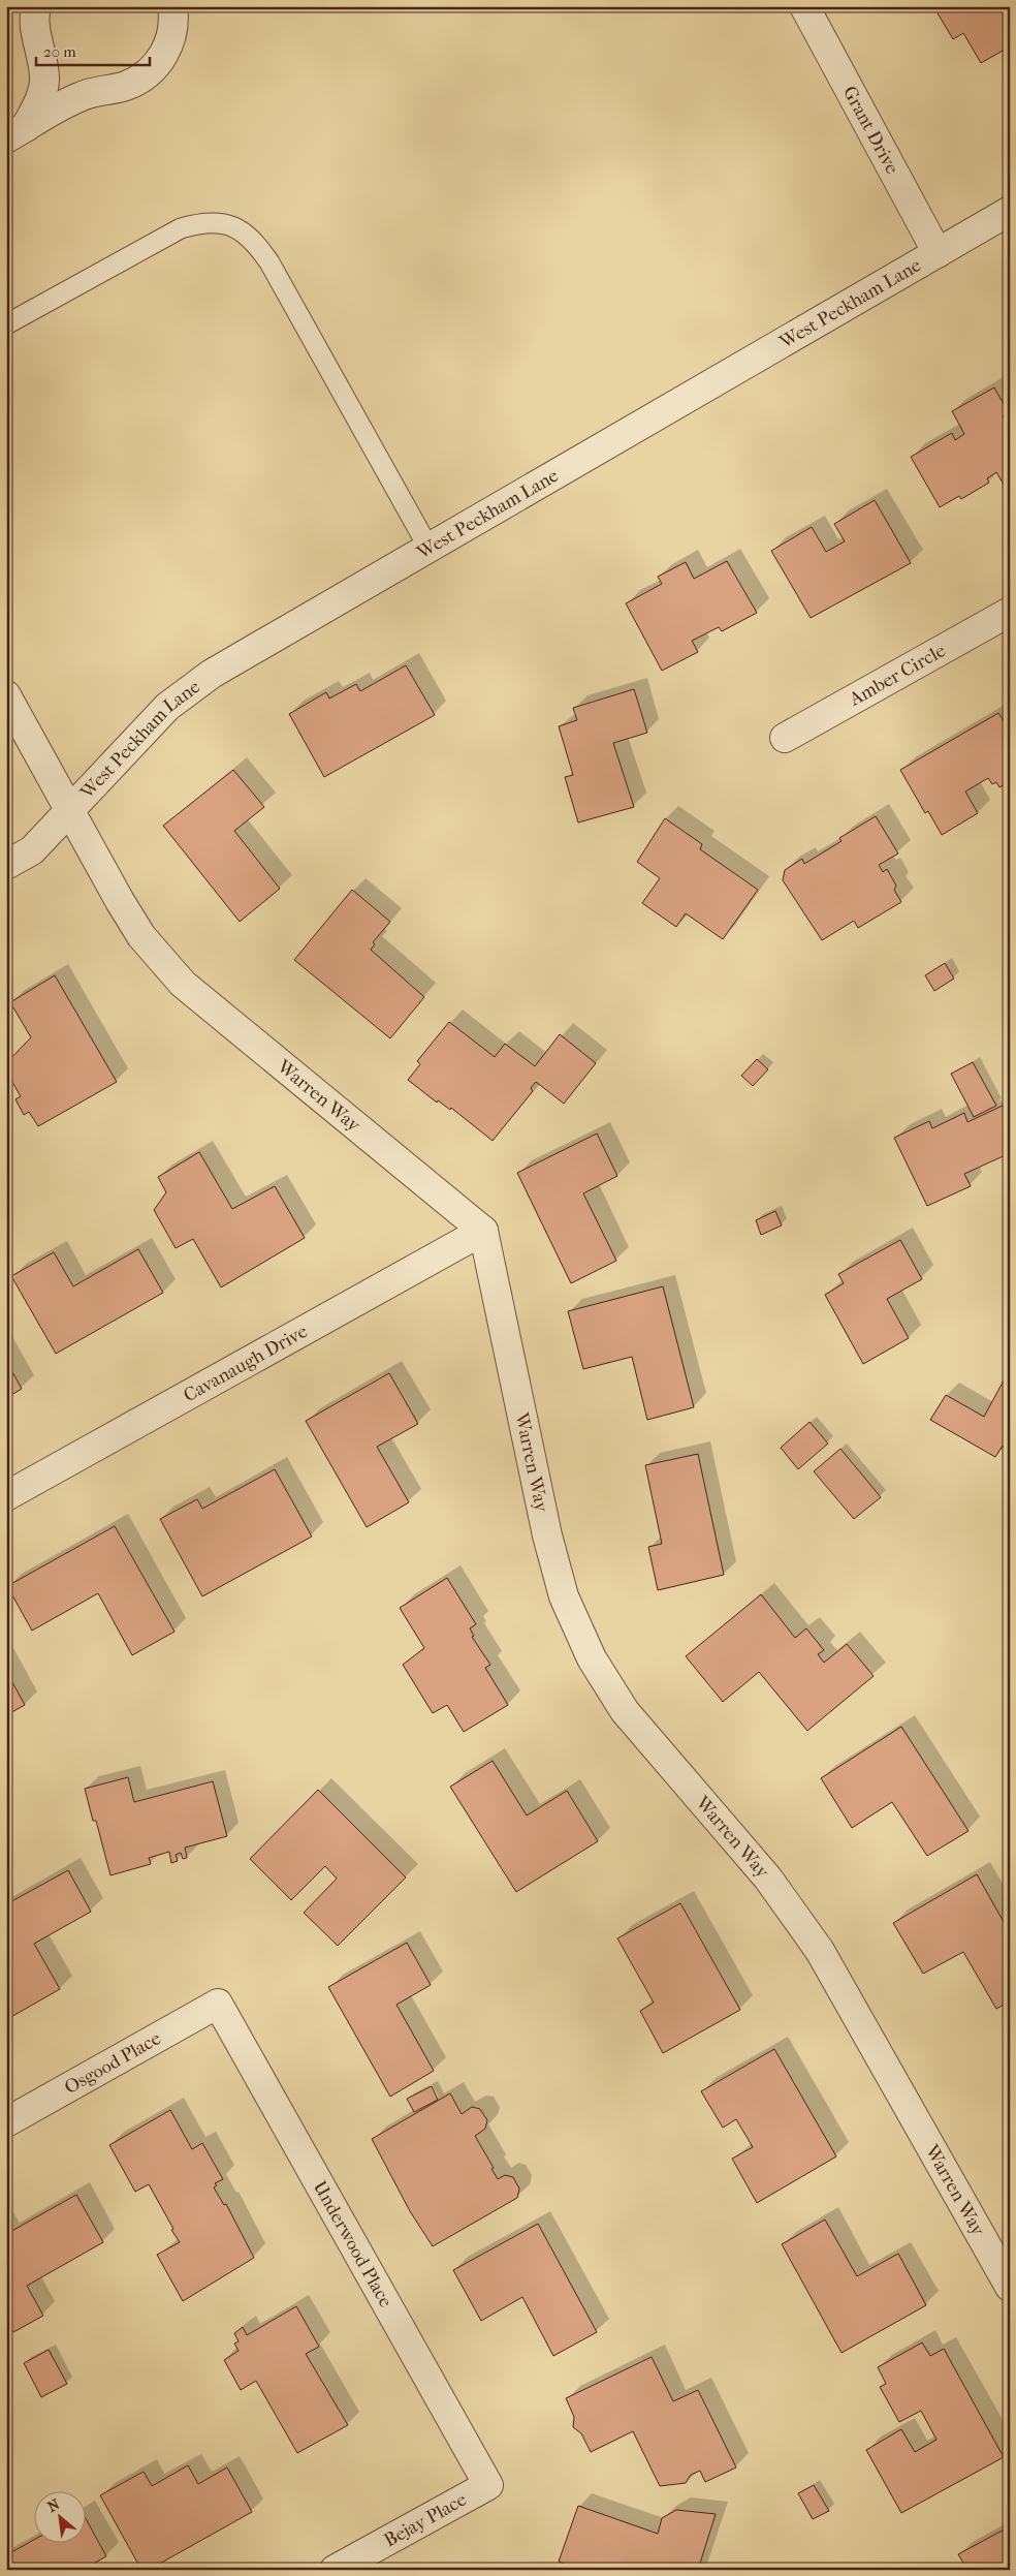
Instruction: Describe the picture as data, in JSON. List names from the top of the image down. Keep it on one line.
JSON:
{"streets":{"street":["Grant Drive","West Peckham Lane","Amber Circle","Warren Way","Cavanaugh Drive","Osgood Place","Underwood Place","Bejay Place"]},"crossings":[["Grant Drive","West Peckham Lane"],["West Peckham Lane","Warren Way"],["Warren Way","Cavanaugh Drive"],["Osgood Place","Underwood Place"],["Underwood Place","Bejay Place"]],"scale_bar":"20 m","north":"top left"}
